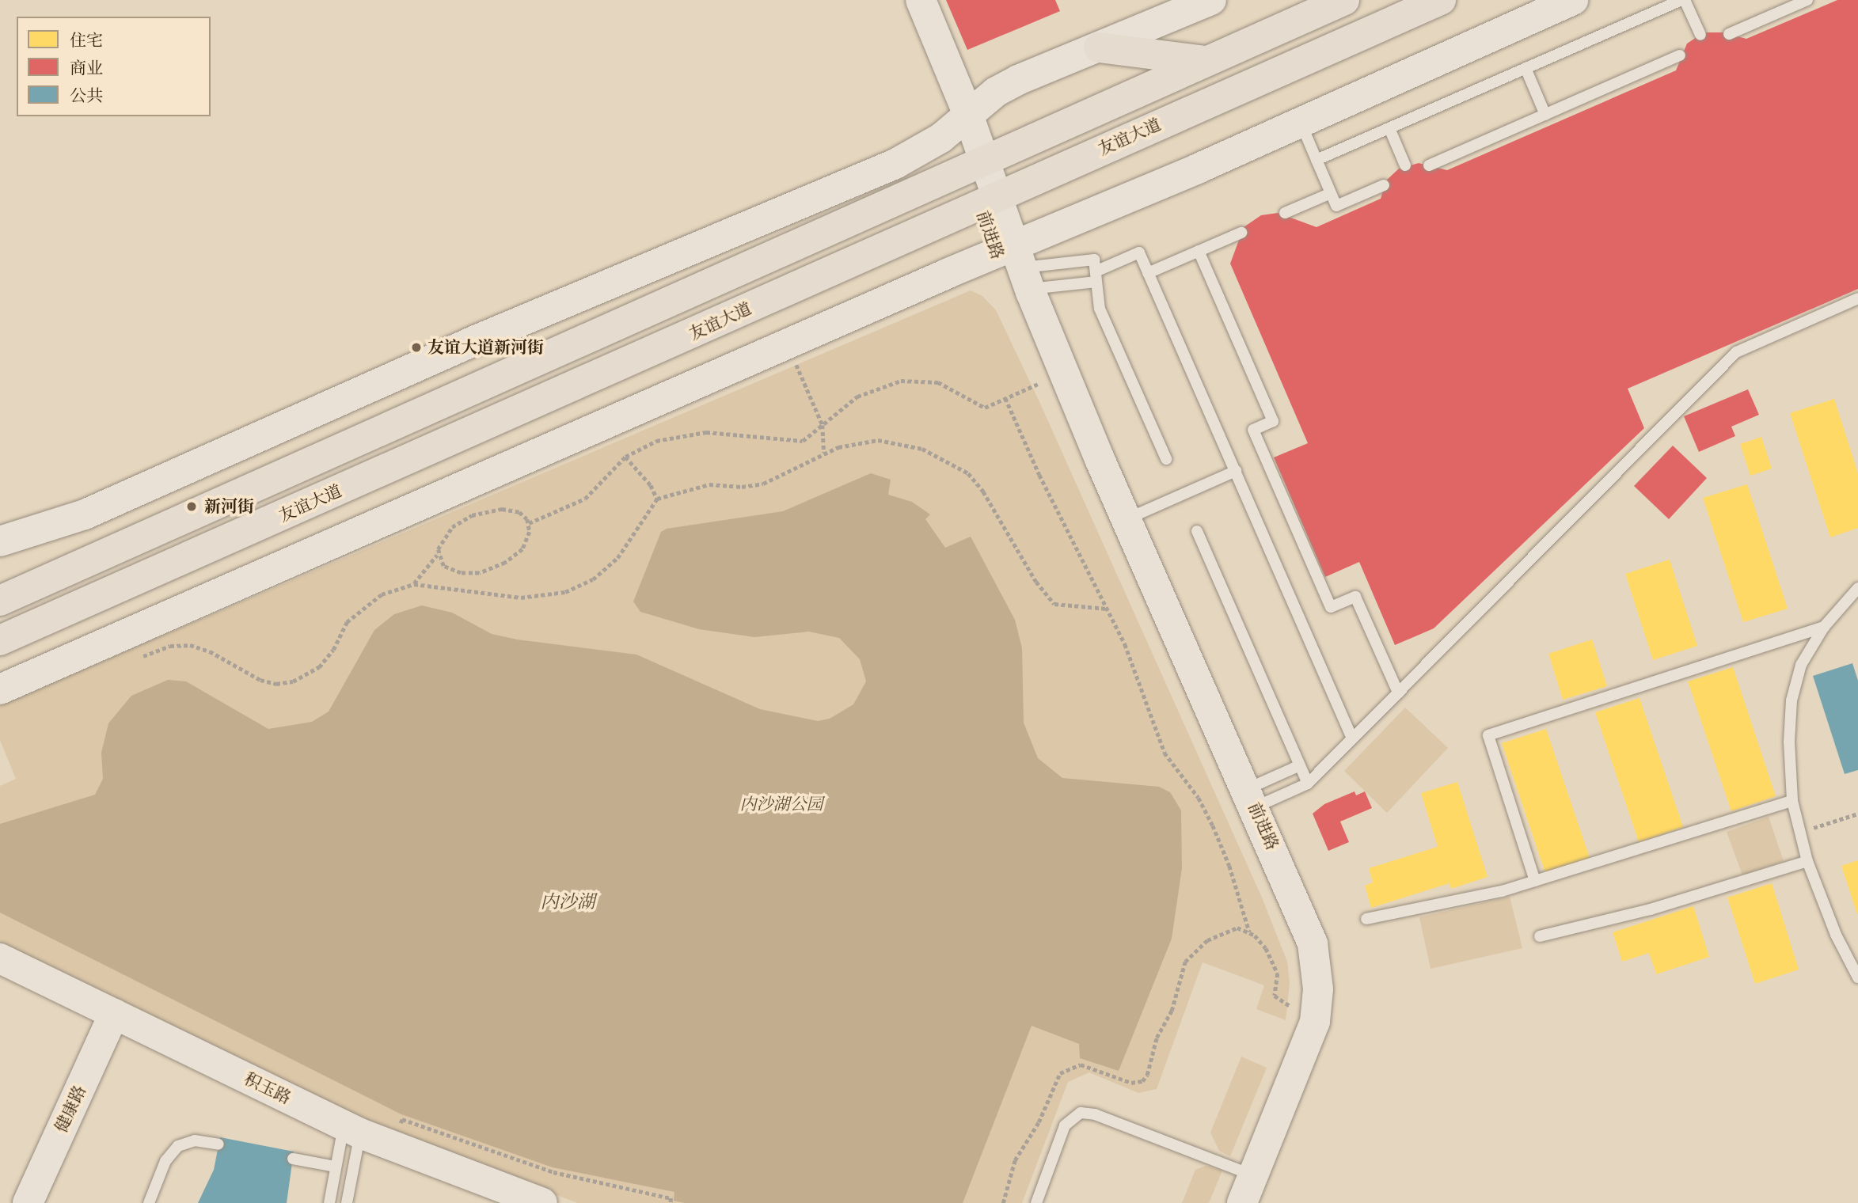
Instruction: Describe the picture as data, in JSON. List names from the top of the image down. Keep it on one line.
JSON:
{"streets":{"main road":["友谊大道","前进路","积玉路","健康路"]},"crossings":[["友谊大道","前进路"],["积玉路","健康路"]],"water":["内沙湖"],"parks":["内沙湖公园"],"places":["友谊大道新河街","新河街"],"legend":["住宅","商业","公共"]}
